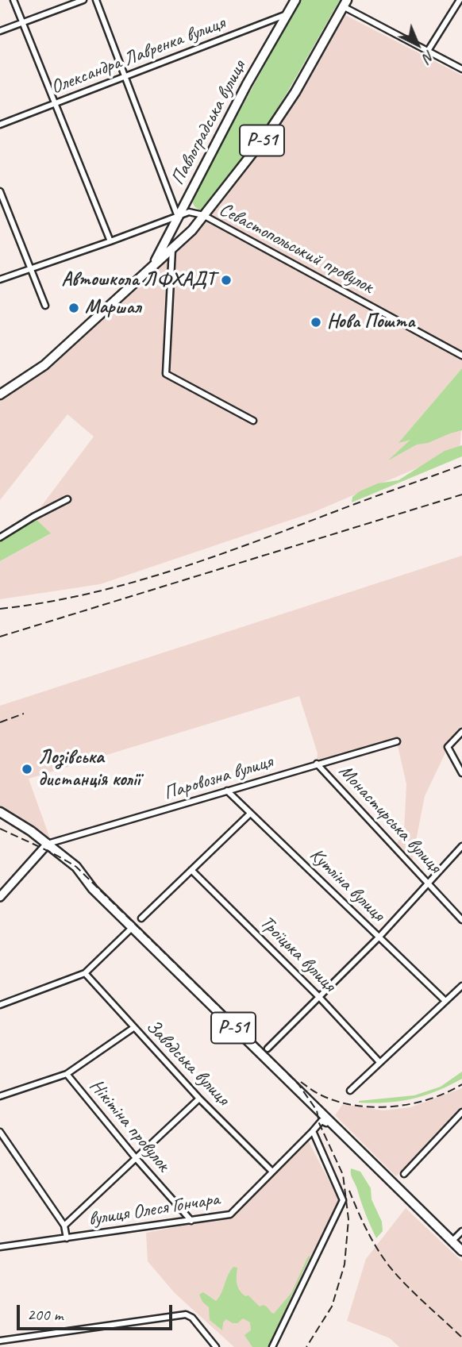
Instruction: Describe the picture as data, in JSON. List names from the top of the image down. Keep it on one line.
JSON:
{"streets":{"main road":["Павлоградська вулиця","Р-51"],"street":["Олександра Лавренка вулиця","Севастопольський провулок","Паровозна вулиця","Монастирська вулиця","Кутліна вулиця","Троїцька вулиця","Заводська вулиця","Нікітіна провулок","вулиця Олеся Гончара"]},"crossings":[["Олександра Лавренка вулиця","Павлоградська вулиця"],["Павлоградська вулиця","Севастопольський провулок"],["Р-51","Паровозна вулиця"],["Паровозна вулиця","Монастирська вулиця"],["Паровозна вулиця","Кутліна вулиця"],["Заводська вулиця","вулиця Олеся Гончара"],["Нікітіна провулок","вулиця Олеся Гончара"]],"places":["Автошкола ЛФХАДТ","Маршал","Нова Пошта","Лозівська дистанція колії"],"scale_bar":"200 m","north":"bottom right"}
